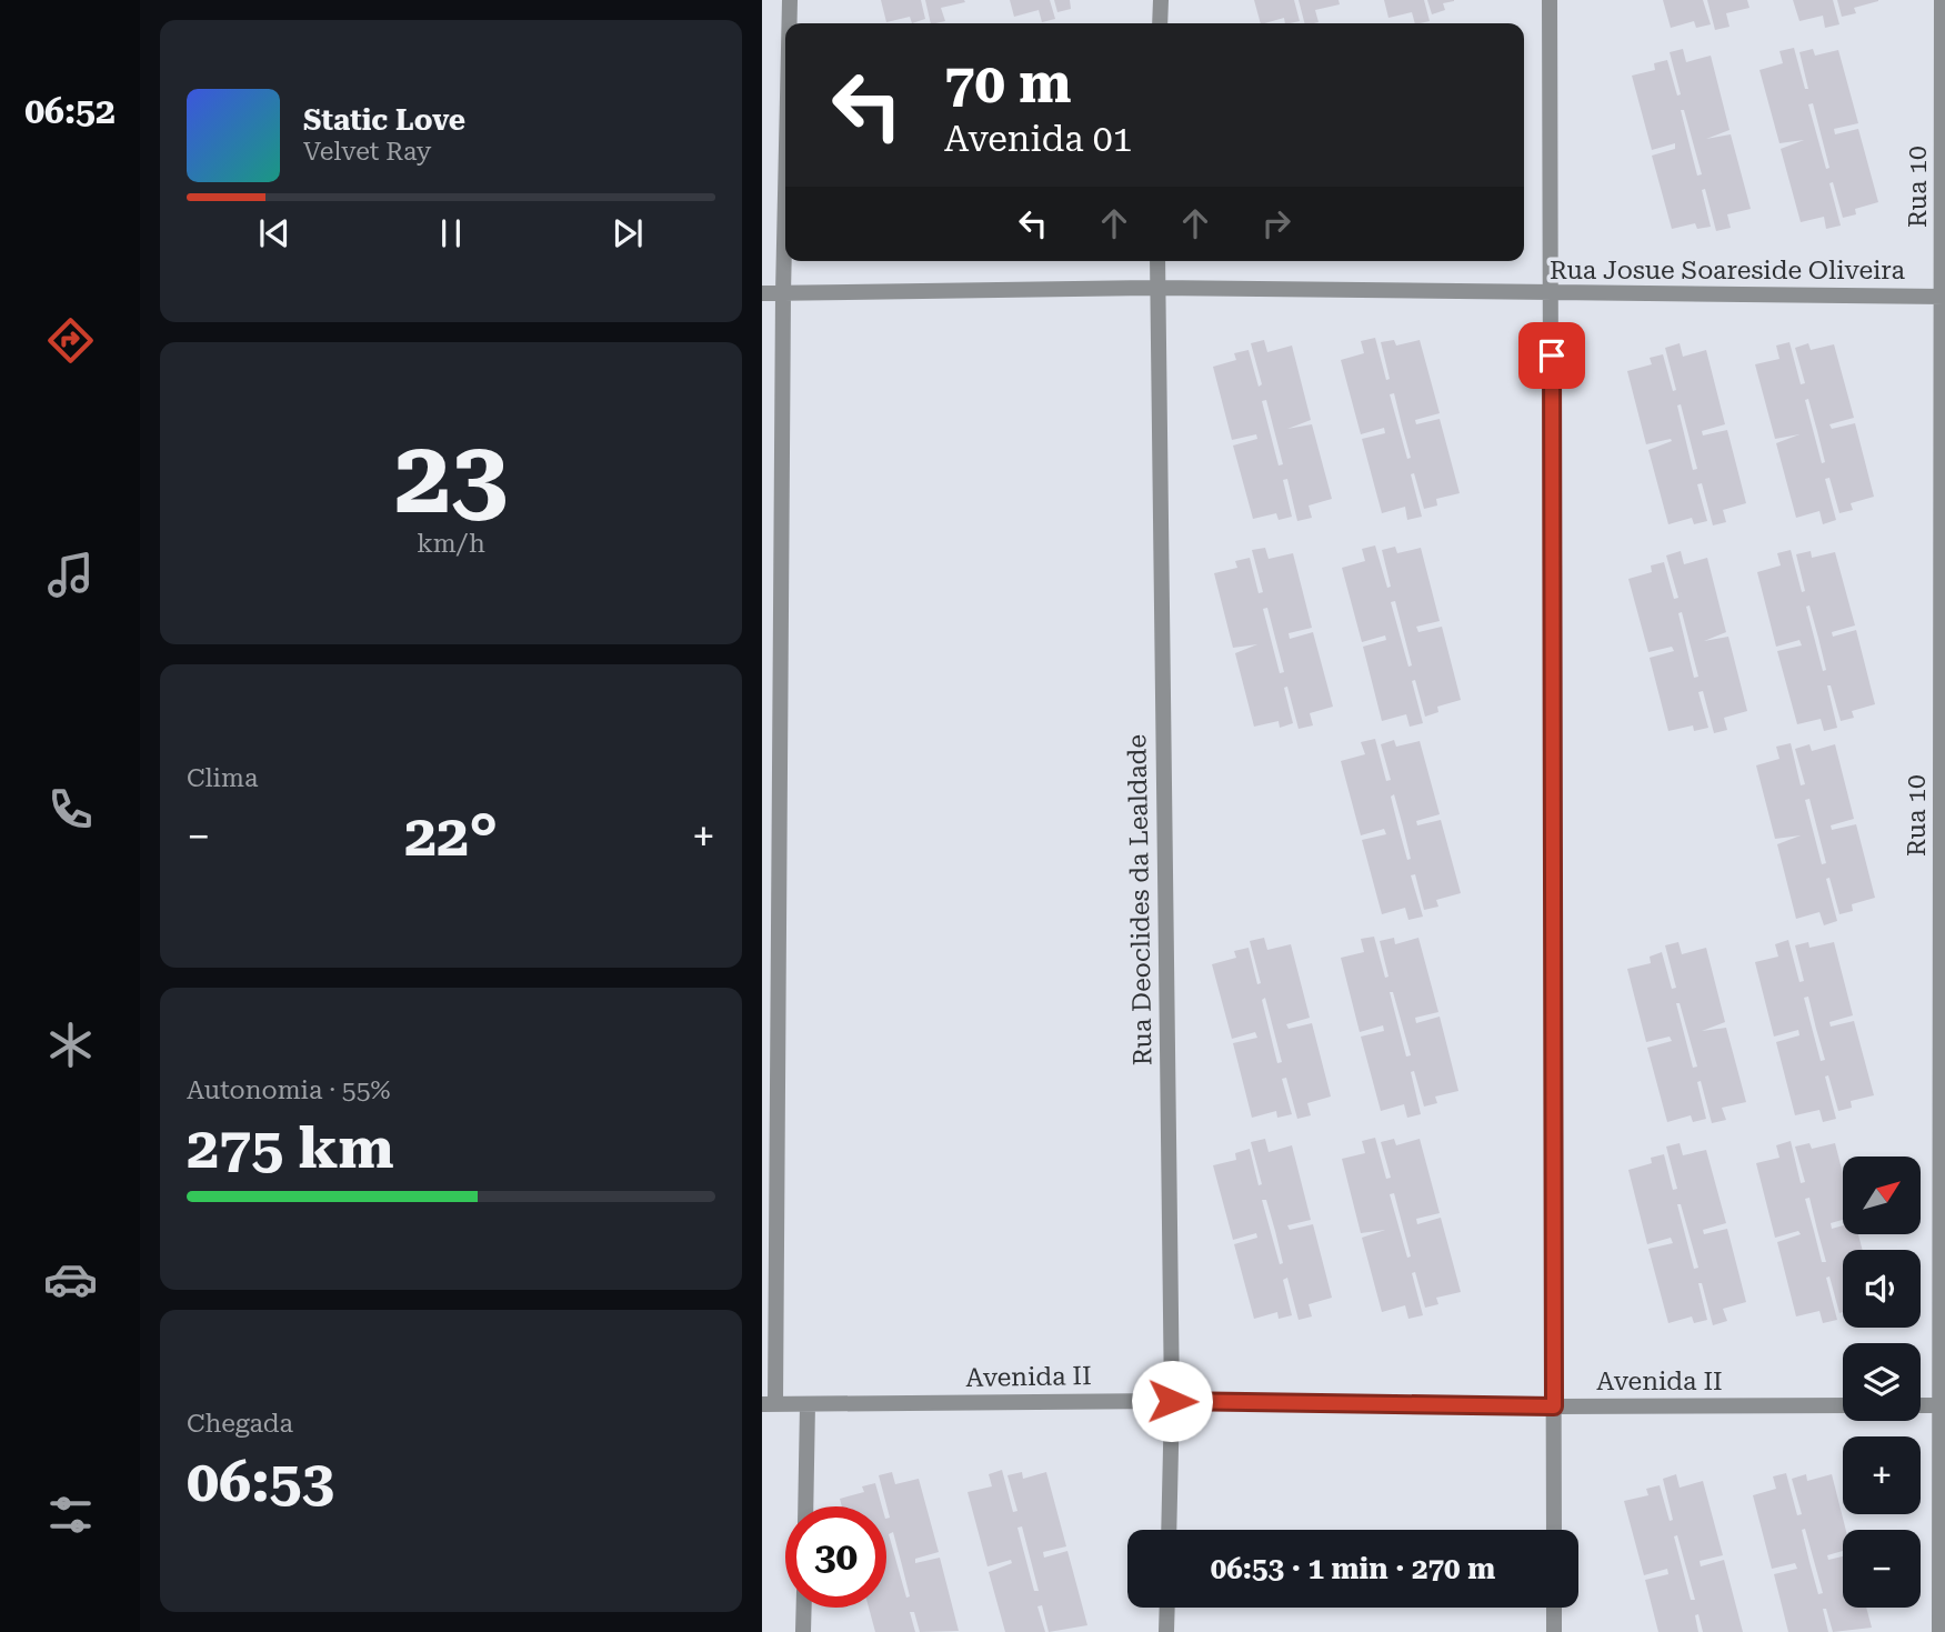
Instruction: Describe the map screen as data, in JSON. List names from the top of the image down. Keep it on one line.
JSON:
{"streets":{"street":["Rua 10","Rua Josue Soareside Oliveira","Rua Deoclides da Lealdade","Avenida II"]},"crossings":[["Rua 10","Rua Josue Soareside Oliveira"],["Rua Josue Soareside Oliveira","Rua Deoclides da Lealdade"],["Rua Deoclides da Lealdade","Avenida II"]],"north":"top right","page":{"tabs":"06:52","turn":["70 m","Avenida 01"],"song":["Static Love","Velvet Ray"],"tile":[["23","km/h"],"Clima",["Autonomia · 55%","275 km"],["Chegada","06:53"]],"heat":["−","22°","+"],"map_buttons":["+","−"],"limit":"30","trip":"06:53 · 1 min · 270 m"}}
